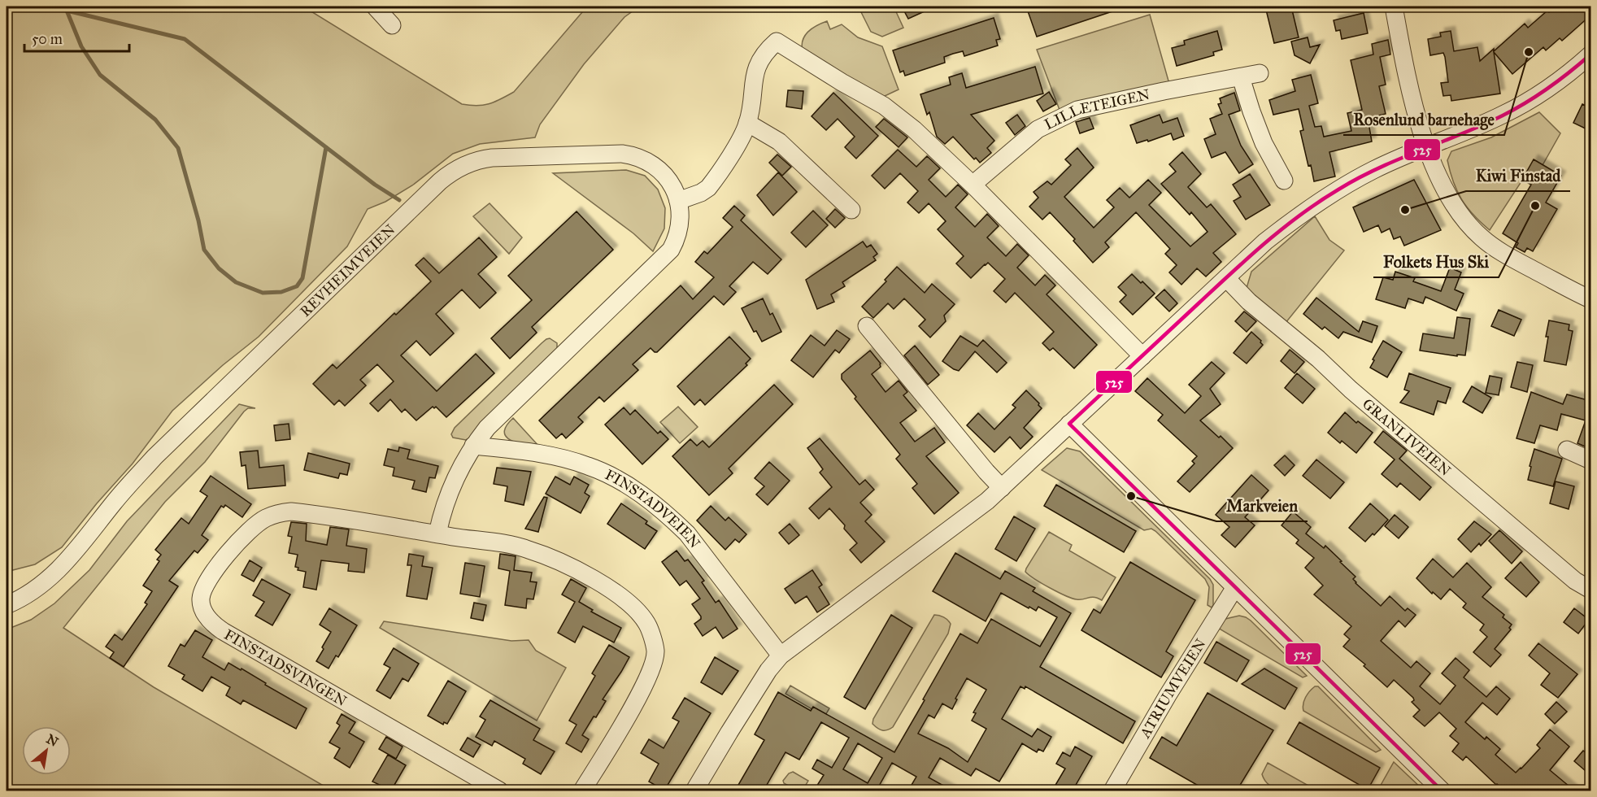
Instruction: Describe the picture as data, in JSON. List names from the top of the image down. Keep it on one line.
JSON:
{"streets":{"street":["LILLETEIGEN","REVHEIMVEIEN","GRANLIVEIEN","FINSTADVEIEN","FINSTADSVINGEN","ATRIUMVEIEN"]},"crossings":[["REVHEIMVEIEN","FINSTADVEIEN"]],"places":["Rosenlund barnehage","Folkets Hus Ski","Kiwi Finstad","Markveien"],"lines":["transit line 525"],"scale_bar":"50 m","north":"top right"}
